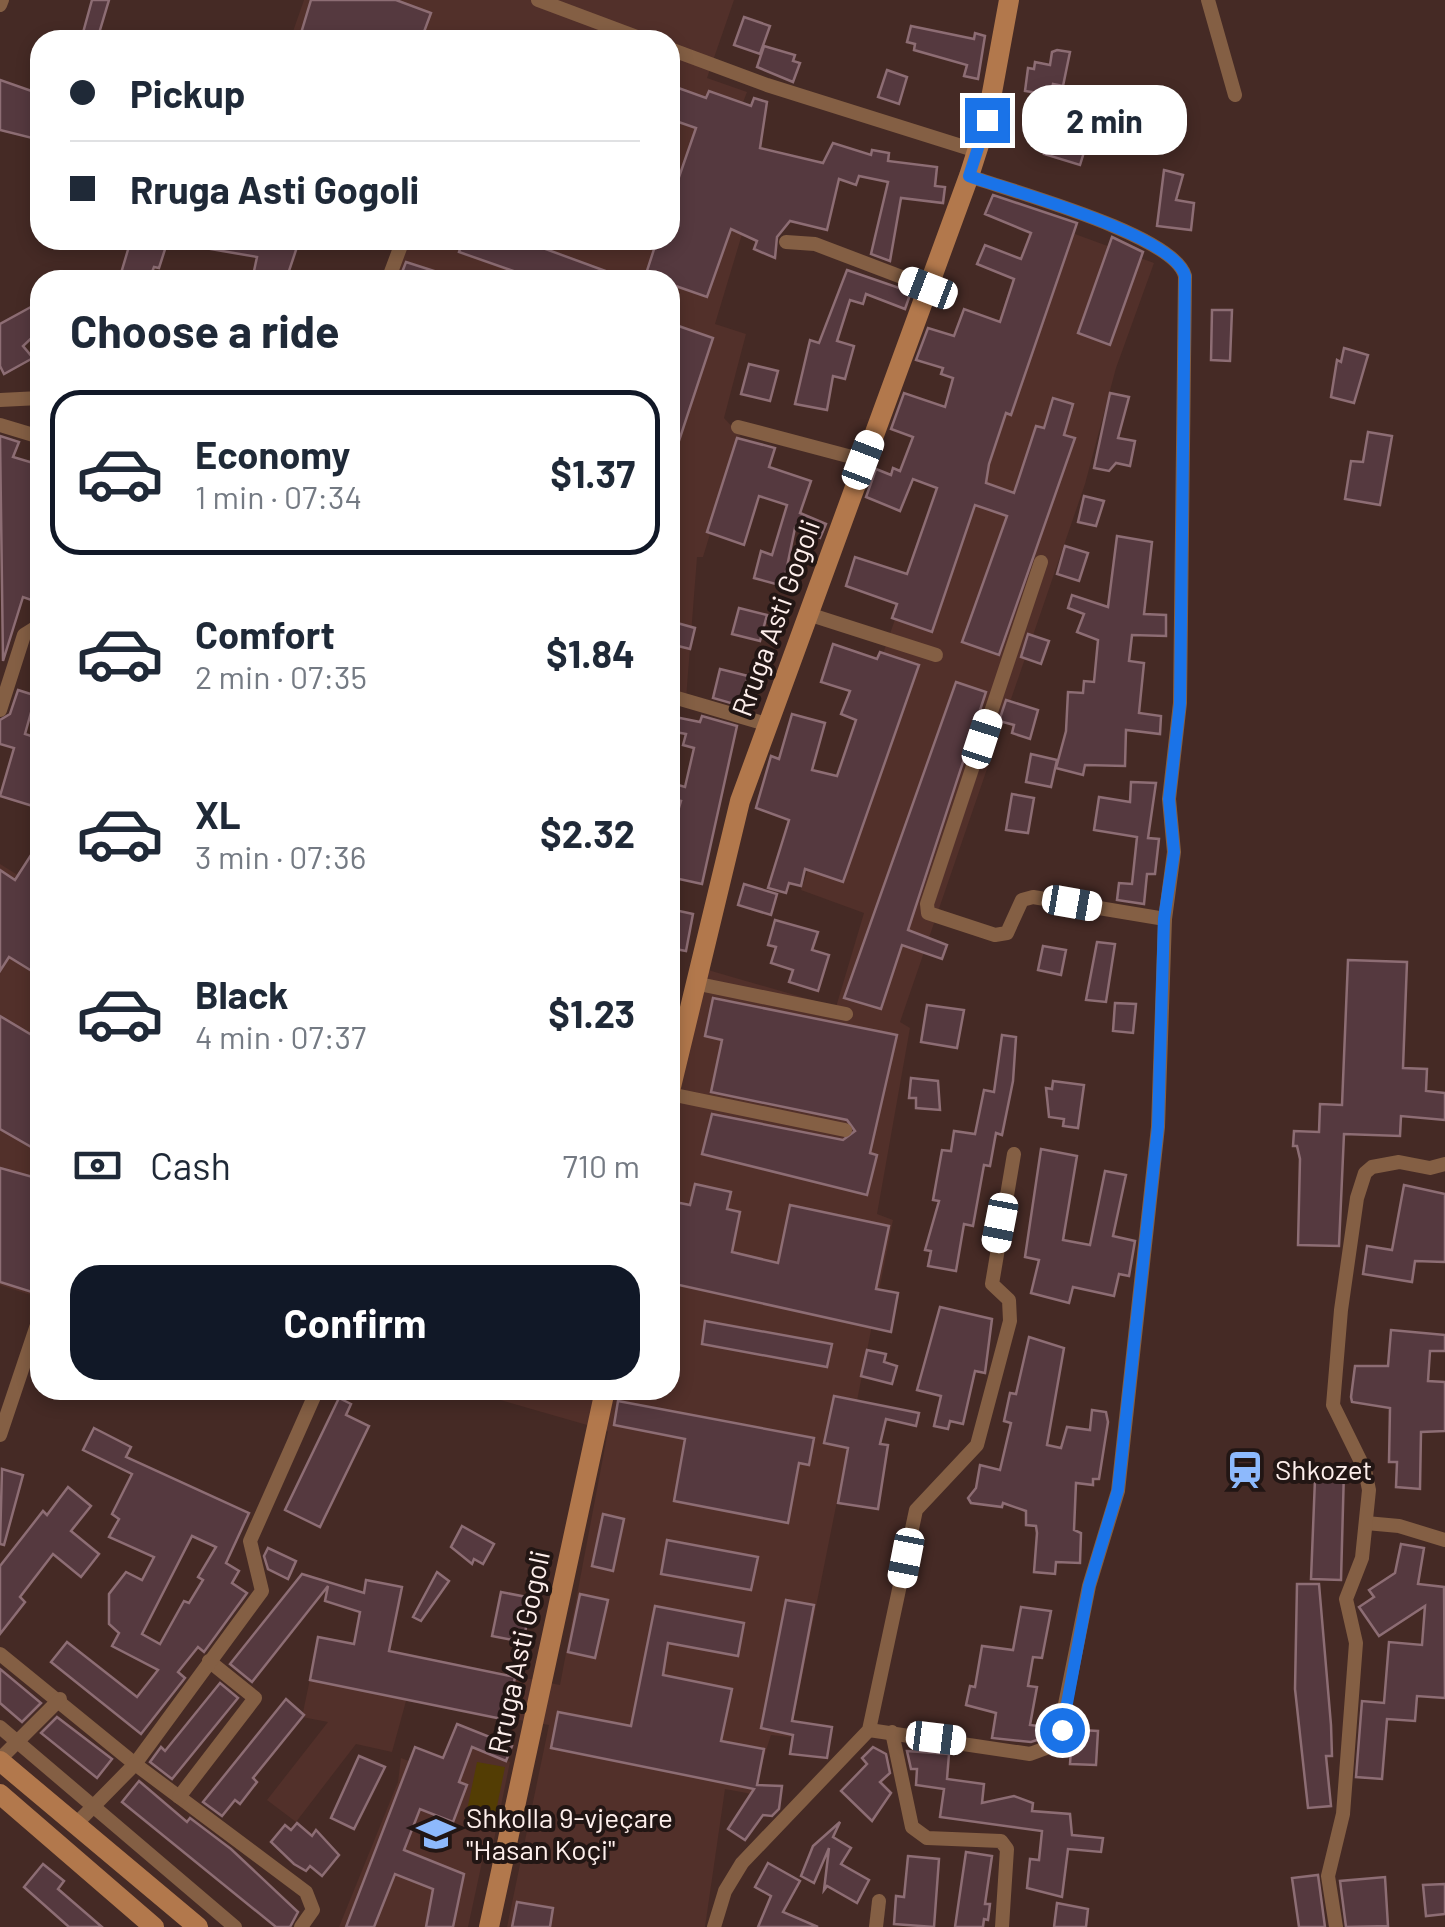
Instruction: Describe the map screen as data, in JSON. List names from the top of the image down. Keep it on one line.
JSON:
{"streets":{"street":["Rruga Asti Gogoli"]},"places":{"station":["Shkozet"],"school or university":["Shkolla 9-vjeçare \"Hasan Koçi\""]},"page":{"banner":["Pickup","Rruga Asti Gogoli"],"bubble":"2 min","heading":"Choose a ride","list":[{"name":"Economy","note":"1 min · 07:34","value":"$1.37"},{"name":"Comfort","note":"2 min · 07:35","value":"$1.84"},{"name":"XL","note":"3 min · 07:36","value":"$2.32"},{"name":"Black","note":"4 min · 07:37","value":"$1.23"}],"pay":["Cash","710 m"],"buttons":"Confirm"}}
